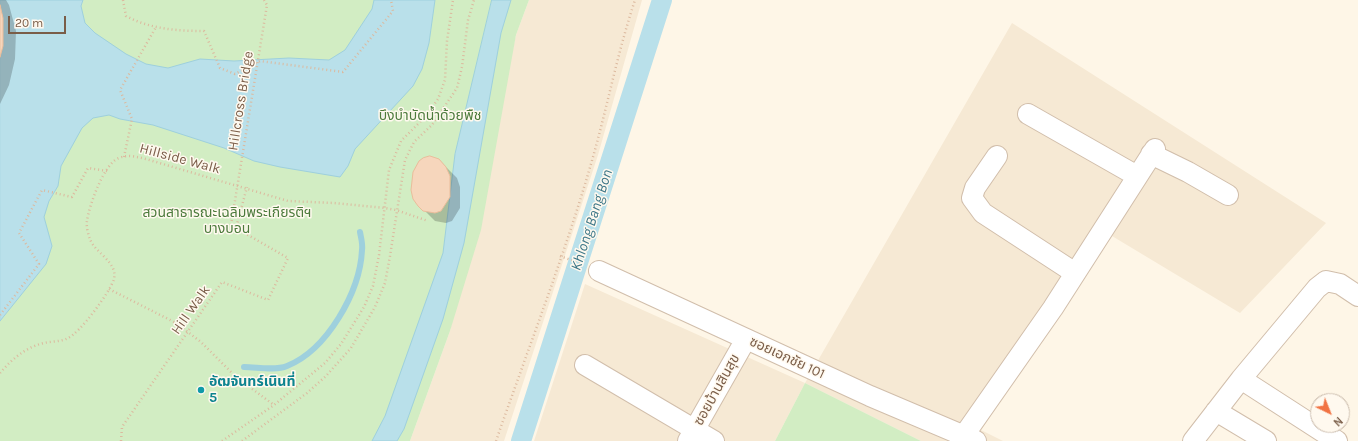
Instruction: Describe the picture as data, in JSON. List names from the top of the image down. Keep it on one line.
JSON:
{"streets":{"street":["ซอยเอกชัย 101","ซอยบ้านสินสุข"],"path":["Hillcross Bridge","Hillside Walk","Hill Walk"]},"crossings":[["Hillcross Bridge","Hill Walk"],["ซอยเอกชัย 101","ซอยบ้านสินสุข"]],"water":["Khlong Bang Bon"],"parks":["บึงบำบัดน้ำด้วยพืช","สวนสาธารณะเฉลิมพระเกียรติฯ บางบอน"],"places":["อัฒจันทร์เนินที่ 5"],"scale_bar":"20 m","north":"bottom right"}
